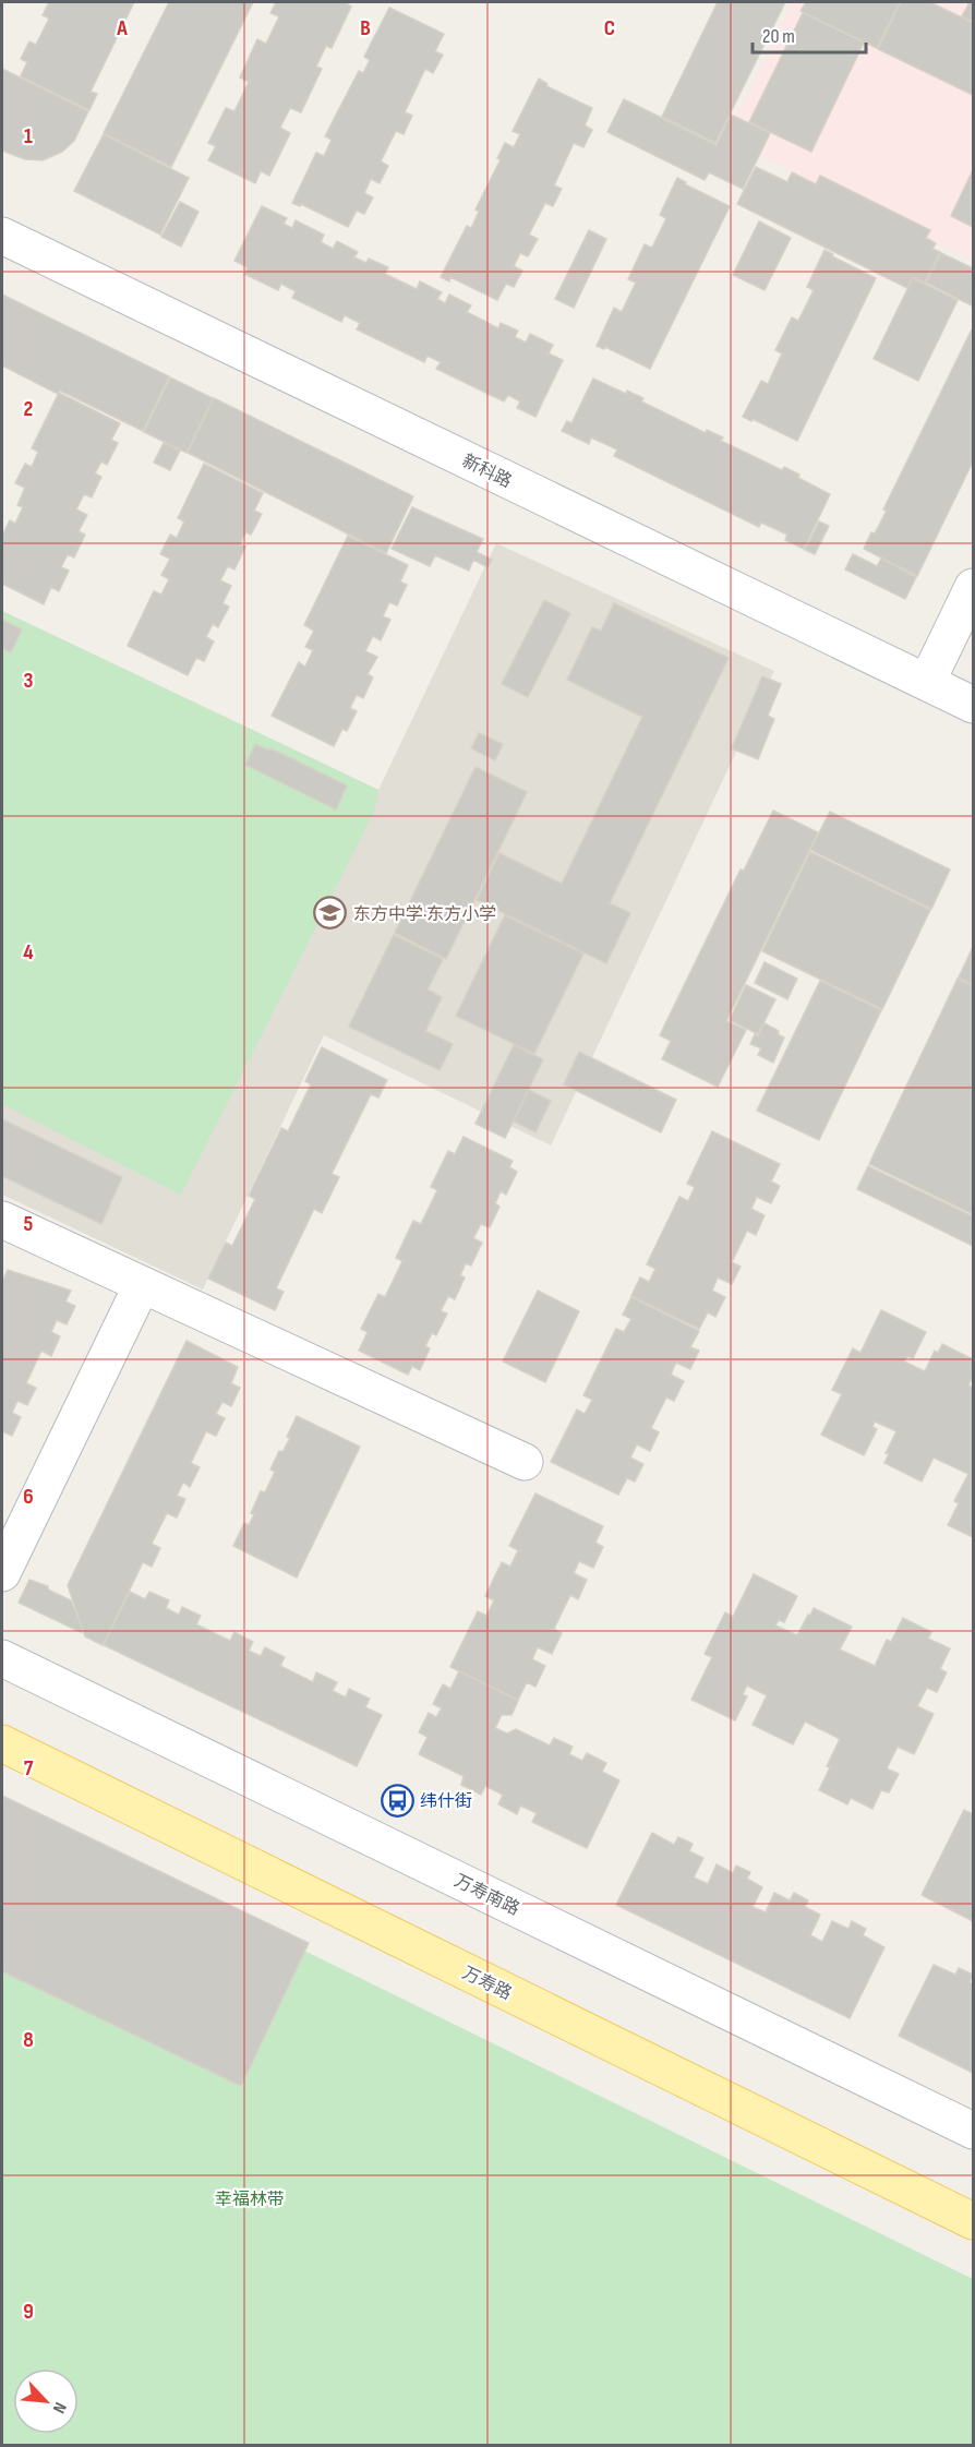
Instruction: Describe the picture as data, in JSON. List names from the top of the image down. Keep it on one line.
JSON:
{"streets":{"main road":["万寿路"],"street":["新科路","万寿南路"]},"parks":["幸福林带"],"places":{"school or university":["东方中学·东方小学"],"bus stop":["纬什街"]},"scale_bar":"20 m","north":"bottom right","grid":{"columns":["A","B","C"],"rows":["1","2","3","4","5","6","7","8","9"]}}
